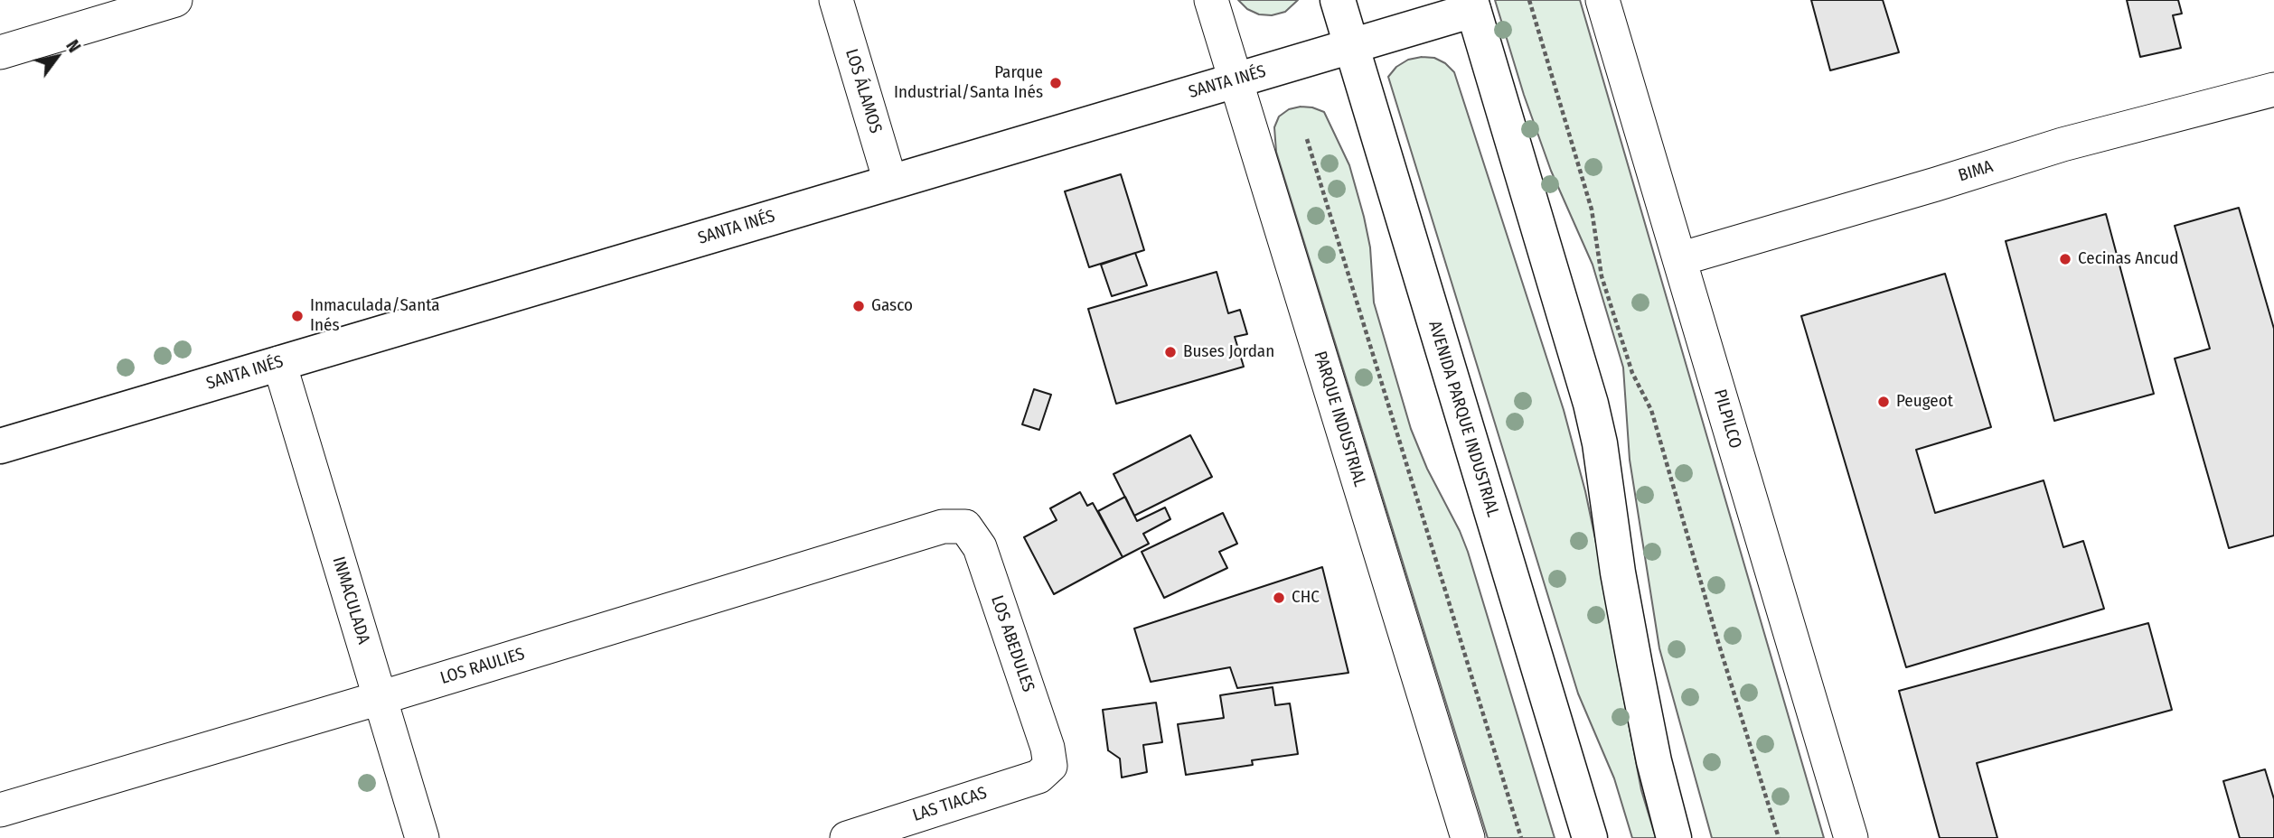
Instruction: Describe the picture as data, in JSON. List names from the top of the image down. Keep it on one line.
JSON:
{"streets":{"main road":["SANTA INÉS","AVENIDA PARQUE INDUSTRIAL"],"street":["LOS ÁLAMOS","BIMA","PARQUE INDUSTRIAL","PILPILCO","INMACULADA","LOS ABEDULES","LOS RAULIES","LAS TIACAS"]},"crossings":[["SANTA INÉS","LOS ÁLAMOS"],["SANTA INÉS","PARQUE INDUSTRIAL"],["SANTA INÉS","AVENIDA PARQUE INDUSTRIAL"],["SANTA INÉS","INMACULADA"],["BIMA","PILPILCO"],["INMACULADA","LOS RAULIES"],["LOS ABEDULES","LOS RAULIES"],["LOS ABEDULES","LAS TIACAS"]],"places":["Parque Industrial/Santa Inés","Cecinas Ancud","Gasco","Inmaculada/Santa Inés","Buses Jordan","Peugeot","CHC"],"north":"top right"}
